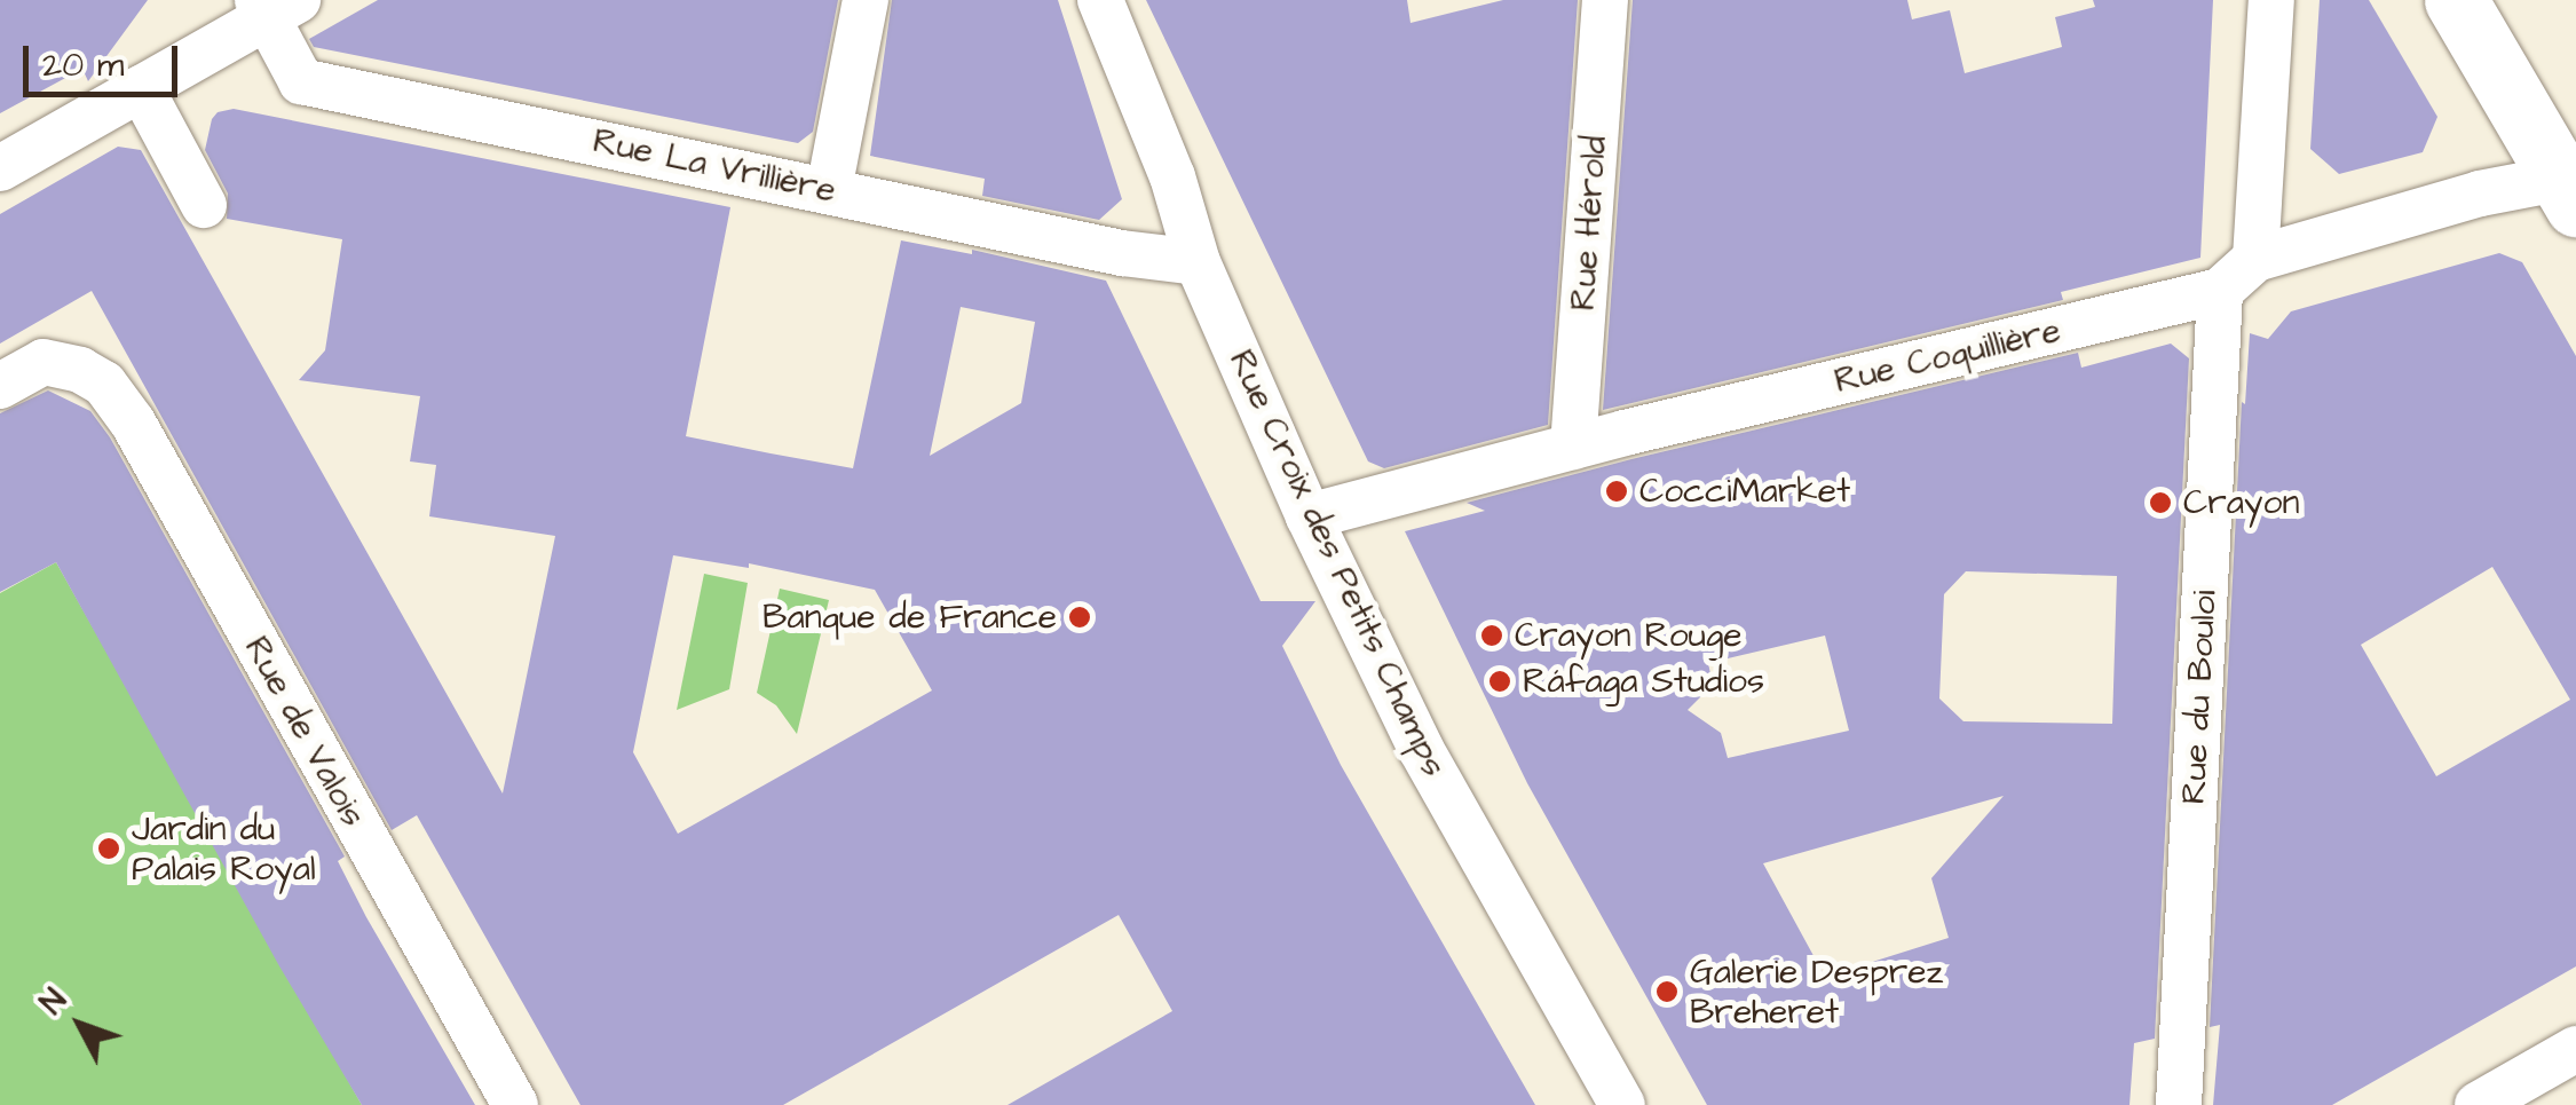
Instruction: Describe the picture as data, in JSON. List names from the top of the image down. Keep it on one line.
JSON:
{"streets":{"street":["Rue La Vrillière","Rue Hérold","Rue Coquillière","Rue Croix des Petits Champs","Rue du Bouloi","Rue de Valois"]},"crossings":[["Rue La Vrillière","Rue Croix des Petits Champs"],["Rue Hérold","Rue Coquillière"],["Rue Coquillière","Rue Croix des Petits Champs"],["Rue Coquillière","Rue du Bouloi"]],"places":["CocciMarket","Crayon","Banque de France","Crayon Rouge","Ráfaga Studios","Jardin du Palais Royal","Galerie Desprez Breheret"],"scale_bar":"20 m","north":"top left"}
